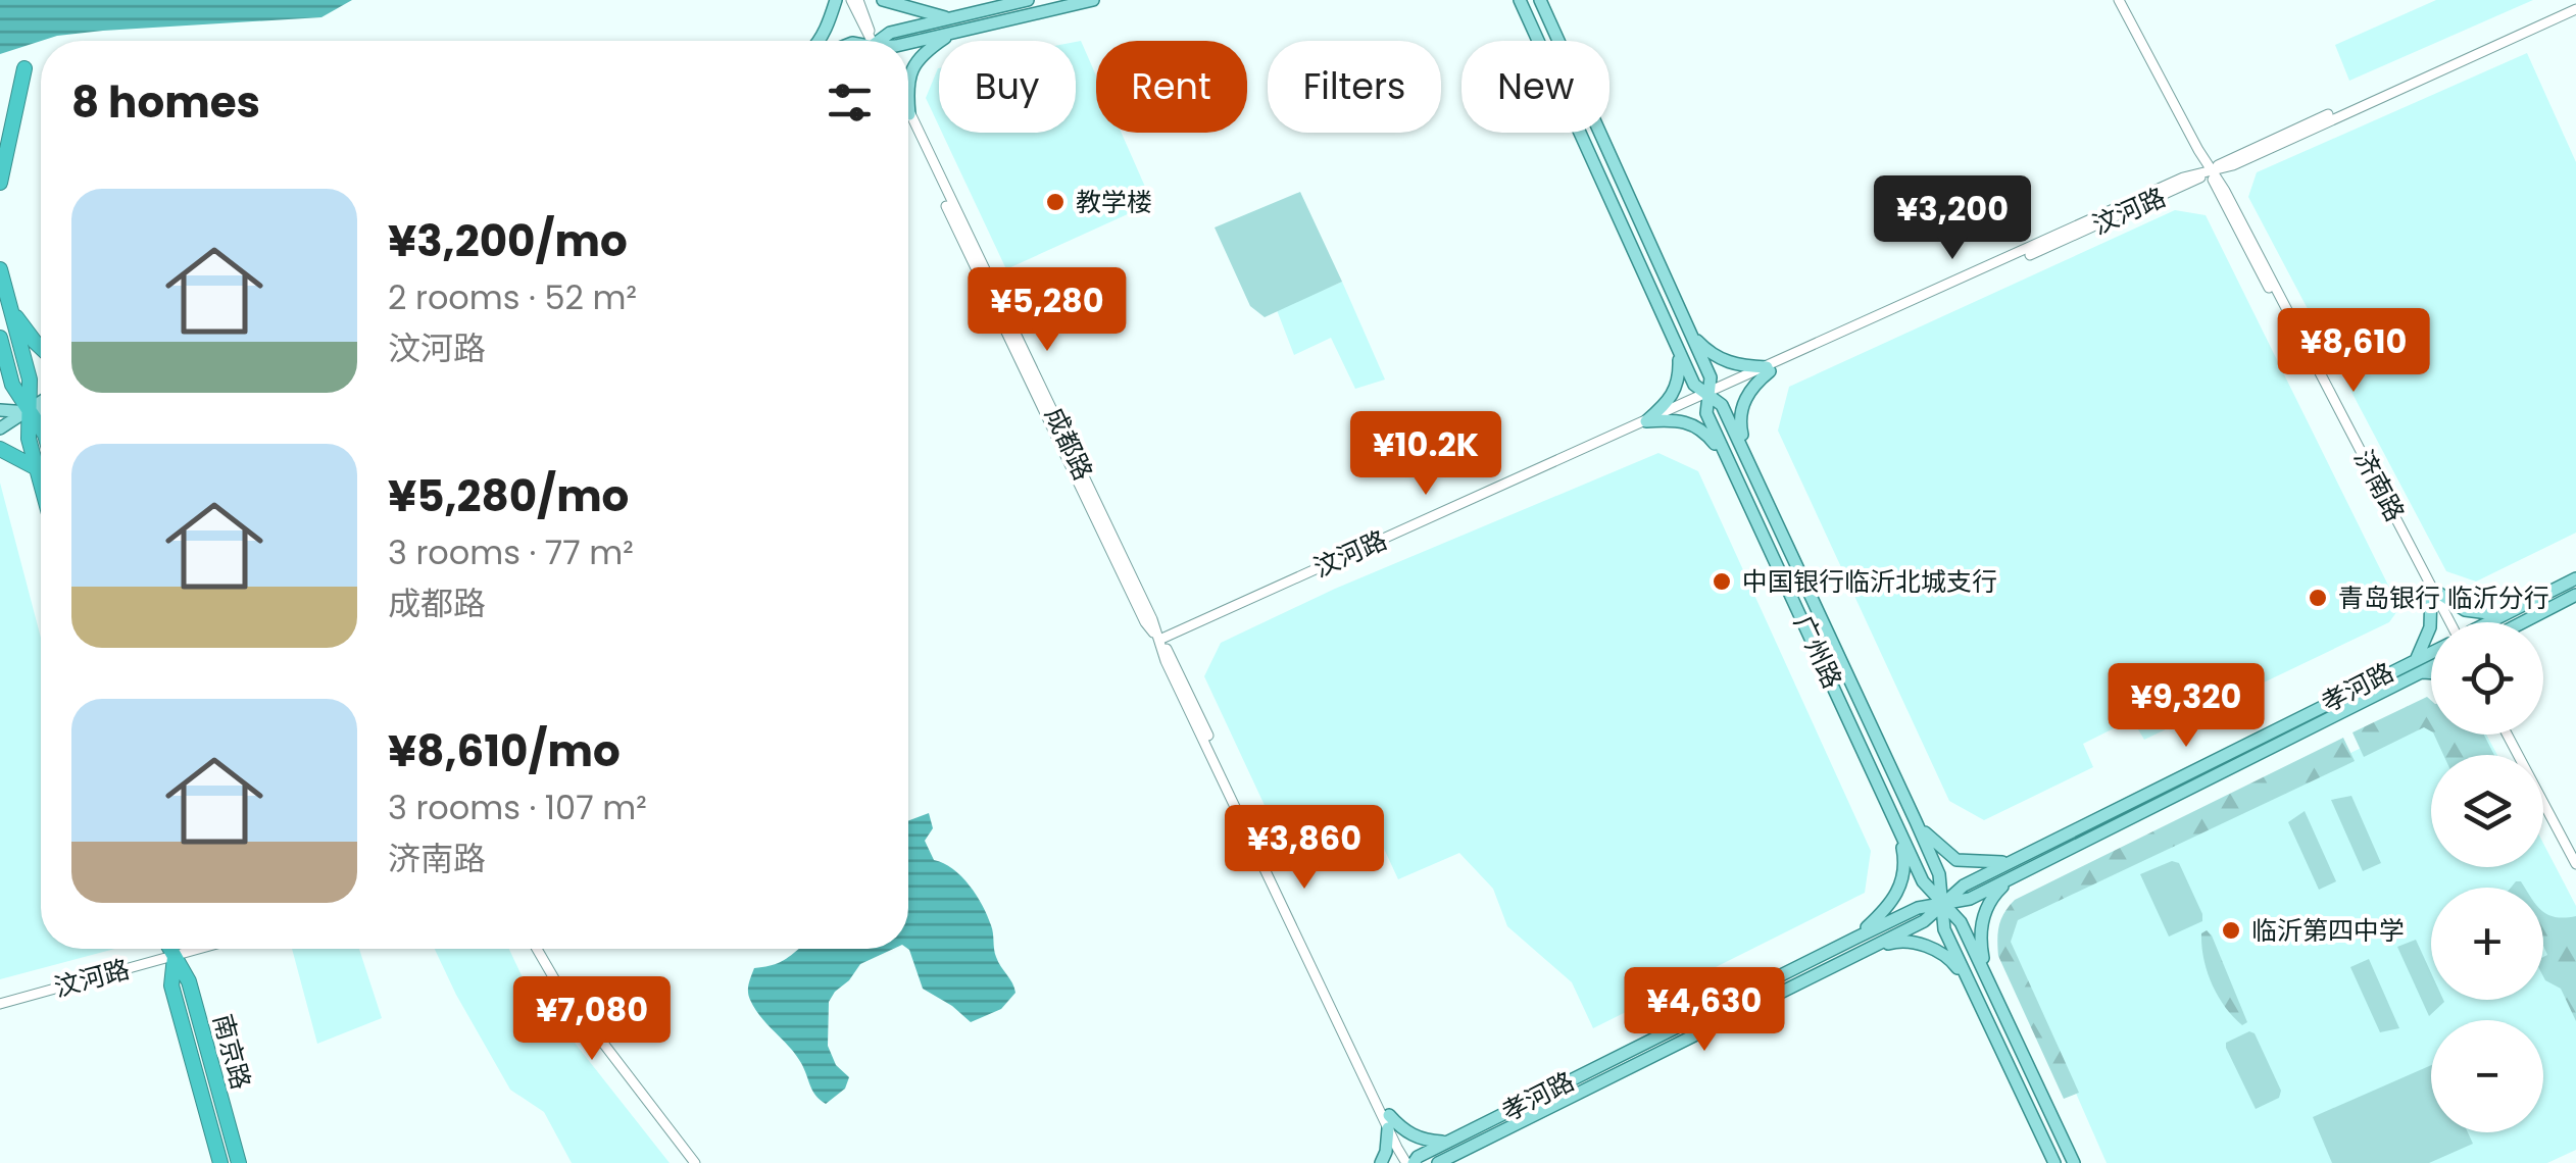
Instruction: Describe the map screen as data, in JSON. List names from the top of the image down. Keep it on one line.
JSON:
{"streets":{"highway":["南京路"],"main road":["广州路","孝河路"],"street":["汶河路","成都路","济南路"]},"crossings":[["汶河路","成都路"],["汶河路","济南路"],["汶河路","广州路"],["汶河路","南京路"],["成都路","孝河路"],["广州路","孝河路"]],"places":["教学楼","中国银行临沂北城支行","青岛银行 临沂分行","临沂第四中学"],"page":{"chip":["Buy","Rent","Filters","New"],"heading":"8 homes","list":[{"name":"¥3,200/mo","note":"2 rooms · 52 m² · 汶河路"},{"name":"¥5,280/mo","note":"3 rooms · 77 m² · 成都路"},{"name":"¥8,610/mo","note":"3 rooms · 107 m² · 济南路"}],"price":["¥3,200","¥5,280","¥8,610","¥10.2K","¥9,320","¥3,860","¥4,630","¥7,080"],"map_buttons":["+","−"]}}
